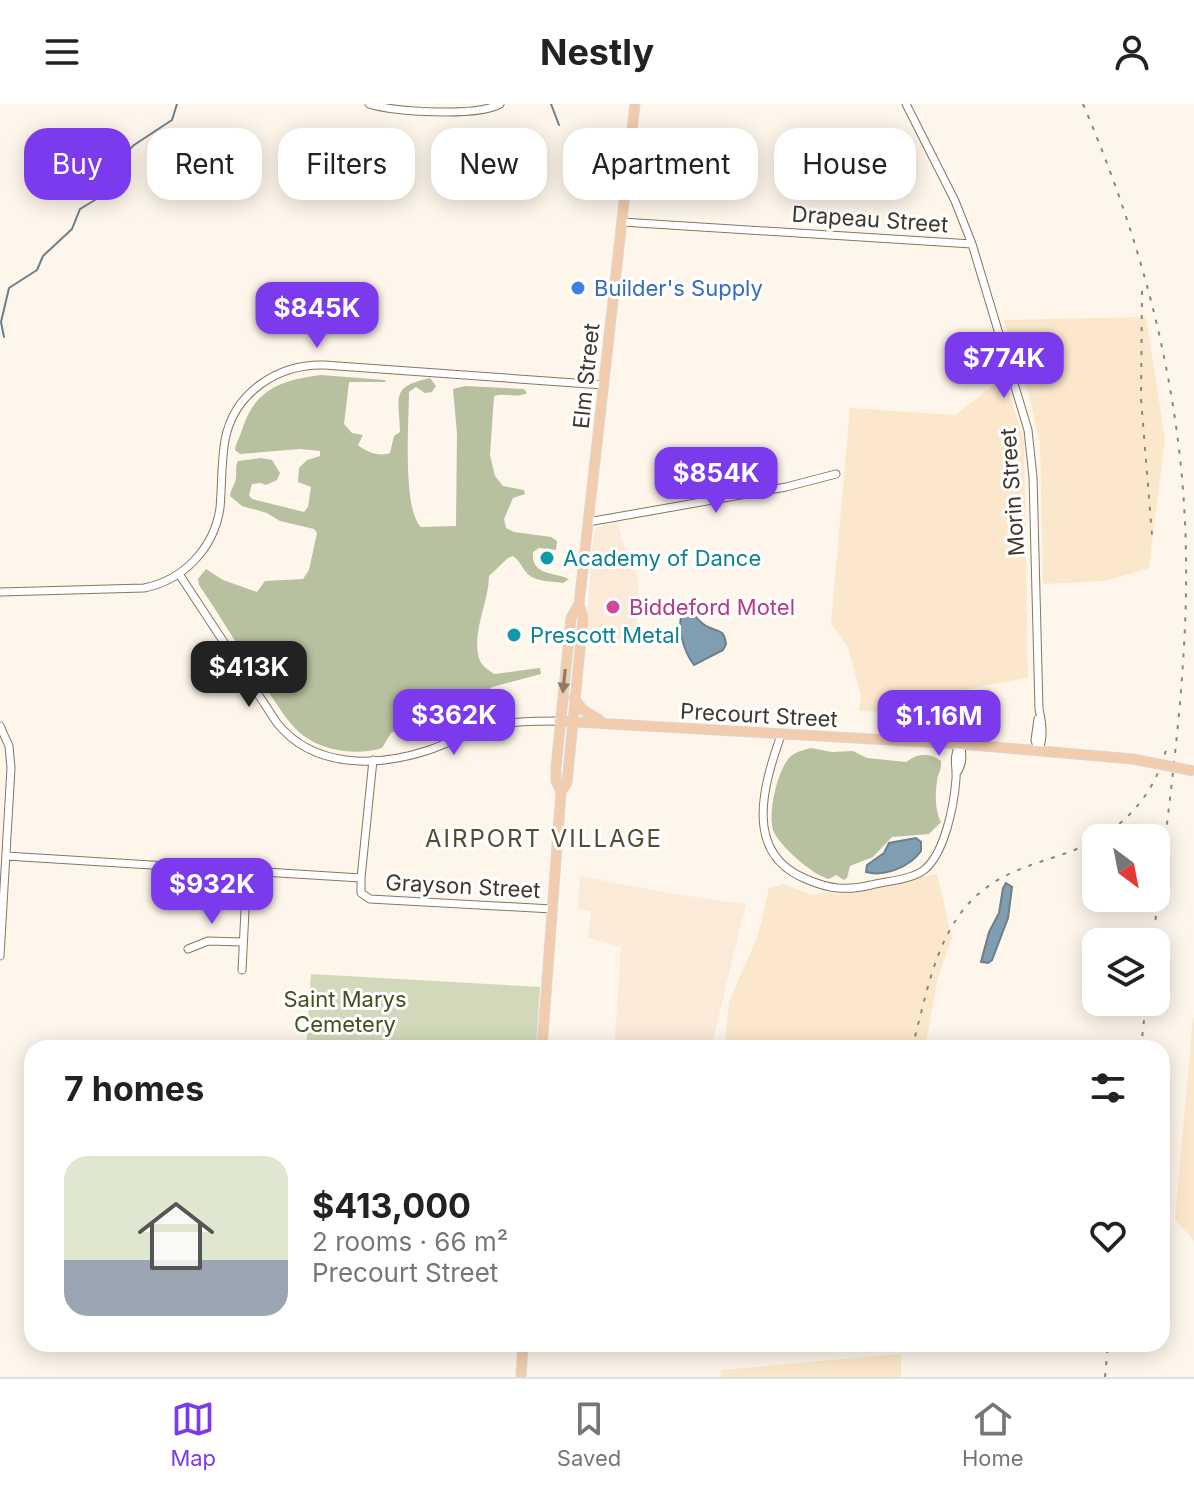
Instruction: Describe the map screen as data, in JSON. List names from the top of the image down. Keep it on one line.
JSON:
{"streets":{"main road":["Elm Street","Precourt Street"],"street":["Drapeau Street","Morin Street","Grayson Street"]},"crossings":[["Drapeau Street","Elm Street"],["Drapeau Street","Morin Street"],["Elm Street","Precourt Street"],["Elm Street","Grayson Street"],["Morin Street","Precourt Street"]],"districts":["AIRPORT VILLAGE"],"parks":["Saint Marys Cemetery"],"places":["Builder's Supply","Academy of Dance","Biddeford Motel","Prescott Metal"],"north":"bottom right","page":{"header":"Nestly","chip":["Buy","Rent","Filters","New","Apartment","House"],"price":["$845K","$774K","$854K","$413K","$362K","$1.16M","$932K"],"heading":"7 homes","list":[{"name":"$413,000","note":"2 rooms · 66 m² · Precourt Street"}],"tabs":["Map","Saved","Home"]}}
